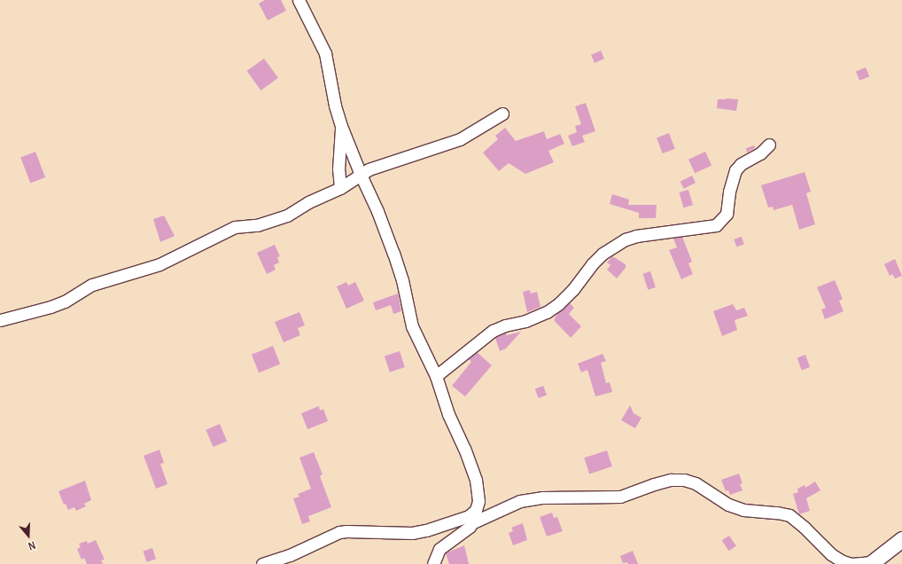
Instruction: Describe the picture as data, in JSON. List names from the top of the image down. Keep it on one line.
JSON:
{"north":"bottom"}
